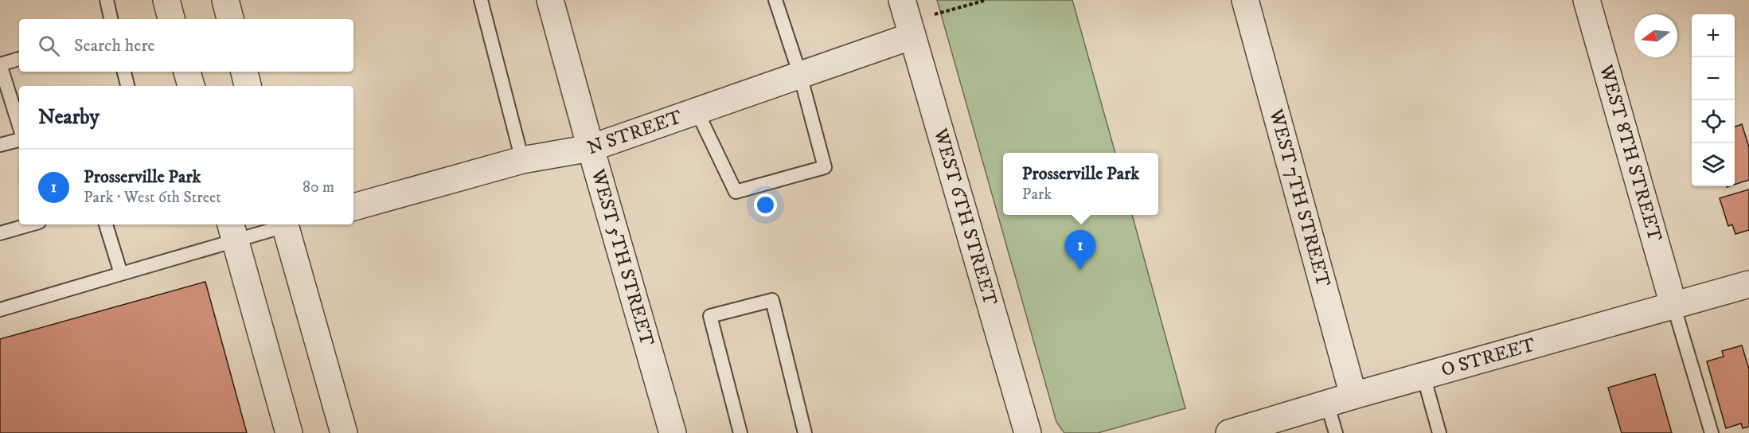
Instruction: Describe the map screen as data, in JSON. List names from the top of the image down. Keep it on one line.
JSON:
{"streets":{"street":["N STREET","WEST 8TH STREET","WEST 7TH STREET","WEST 6TH STREET","WEST 5TH STREET","O STREET"]},"crossings":[["N STREET","WEST 6TH STREET"],["N STREET","WEST 5TH STREET"],["WEST 8TH STREET","O STREET"],["WEST 7TH STREET","O STREET"]],"north":"left","page":{"map_buttons":["+","−"],"search":"Search here","heading":"Nearby","list":[{"mark":"1","name":"Prosserville Park","note":"Park · West 6th Street","value":"80 m"}],"popup":["Prosserville Park","Park"],"pins":"1"}}
